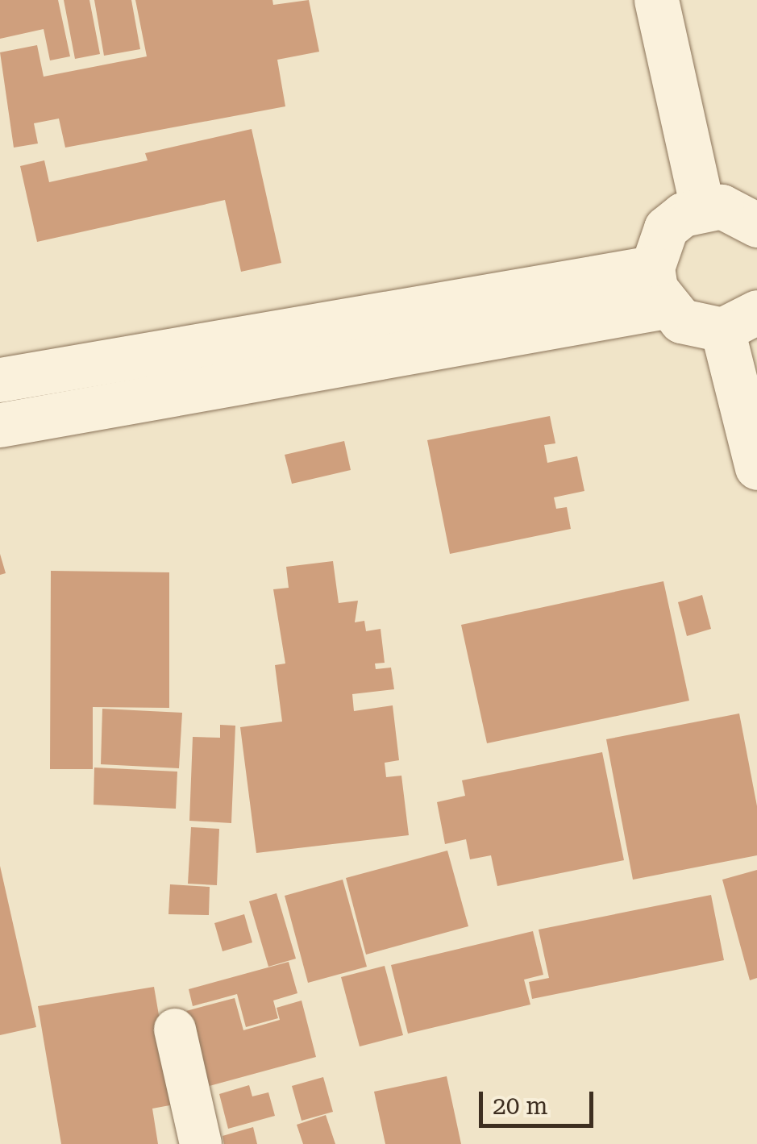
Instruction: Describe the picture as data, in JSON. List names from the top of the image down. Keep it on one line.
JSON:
{"scale_bar":"20 m"}
